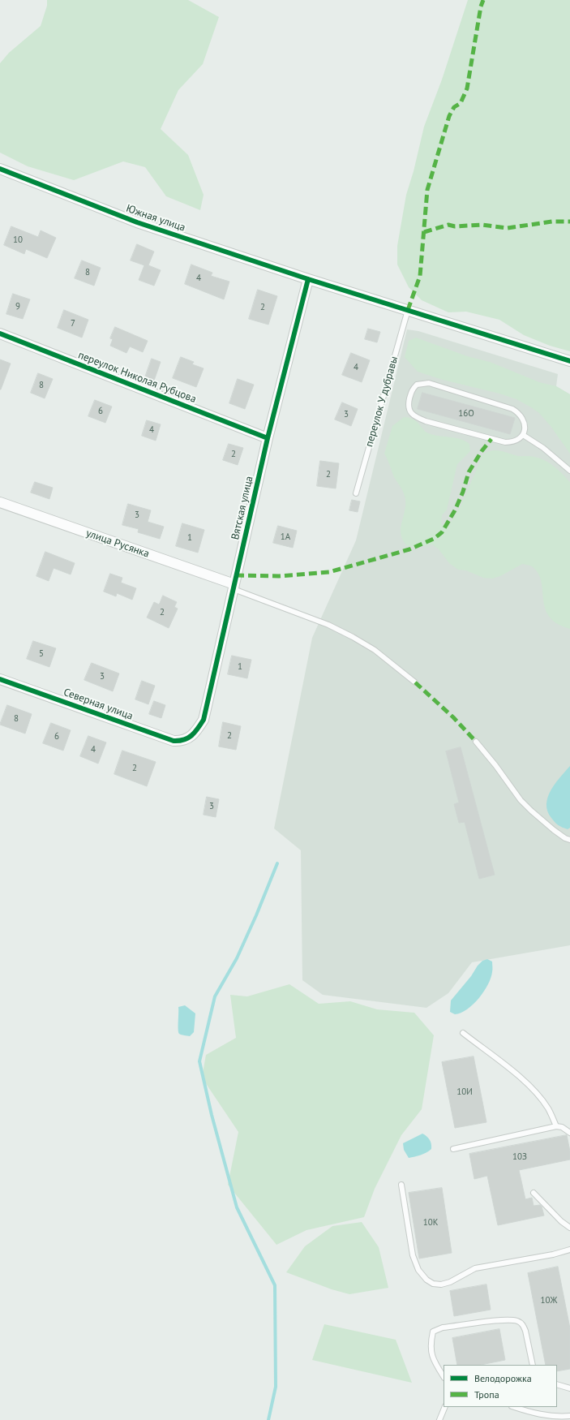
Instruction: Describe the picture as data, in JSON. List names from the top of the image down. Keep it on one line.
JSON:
{"streets":{"street":["Южная улица","переулок Николая Рубцова","Вятская улица","улица Русянка","Северная улица"],"lane":["переулок У дубравы"]},"crossings":[["Южная улица","переулок У дубравы"],["Южная улица","Вятская улица"],["переулок Николая Рубцова","Вятская улица"],["Вятская улица","улица Русянка"],["Вятская улица","Северная улица"]],"house_numbers":["10","8","4","9","2","7","4","8","6","16О","3","4","2","2","3","1А","1","2","5","1","3","8","2","6","4","2","3","10И","10З","10К","10Ж"],"legend":["Велодорожка","Тропа"]}
